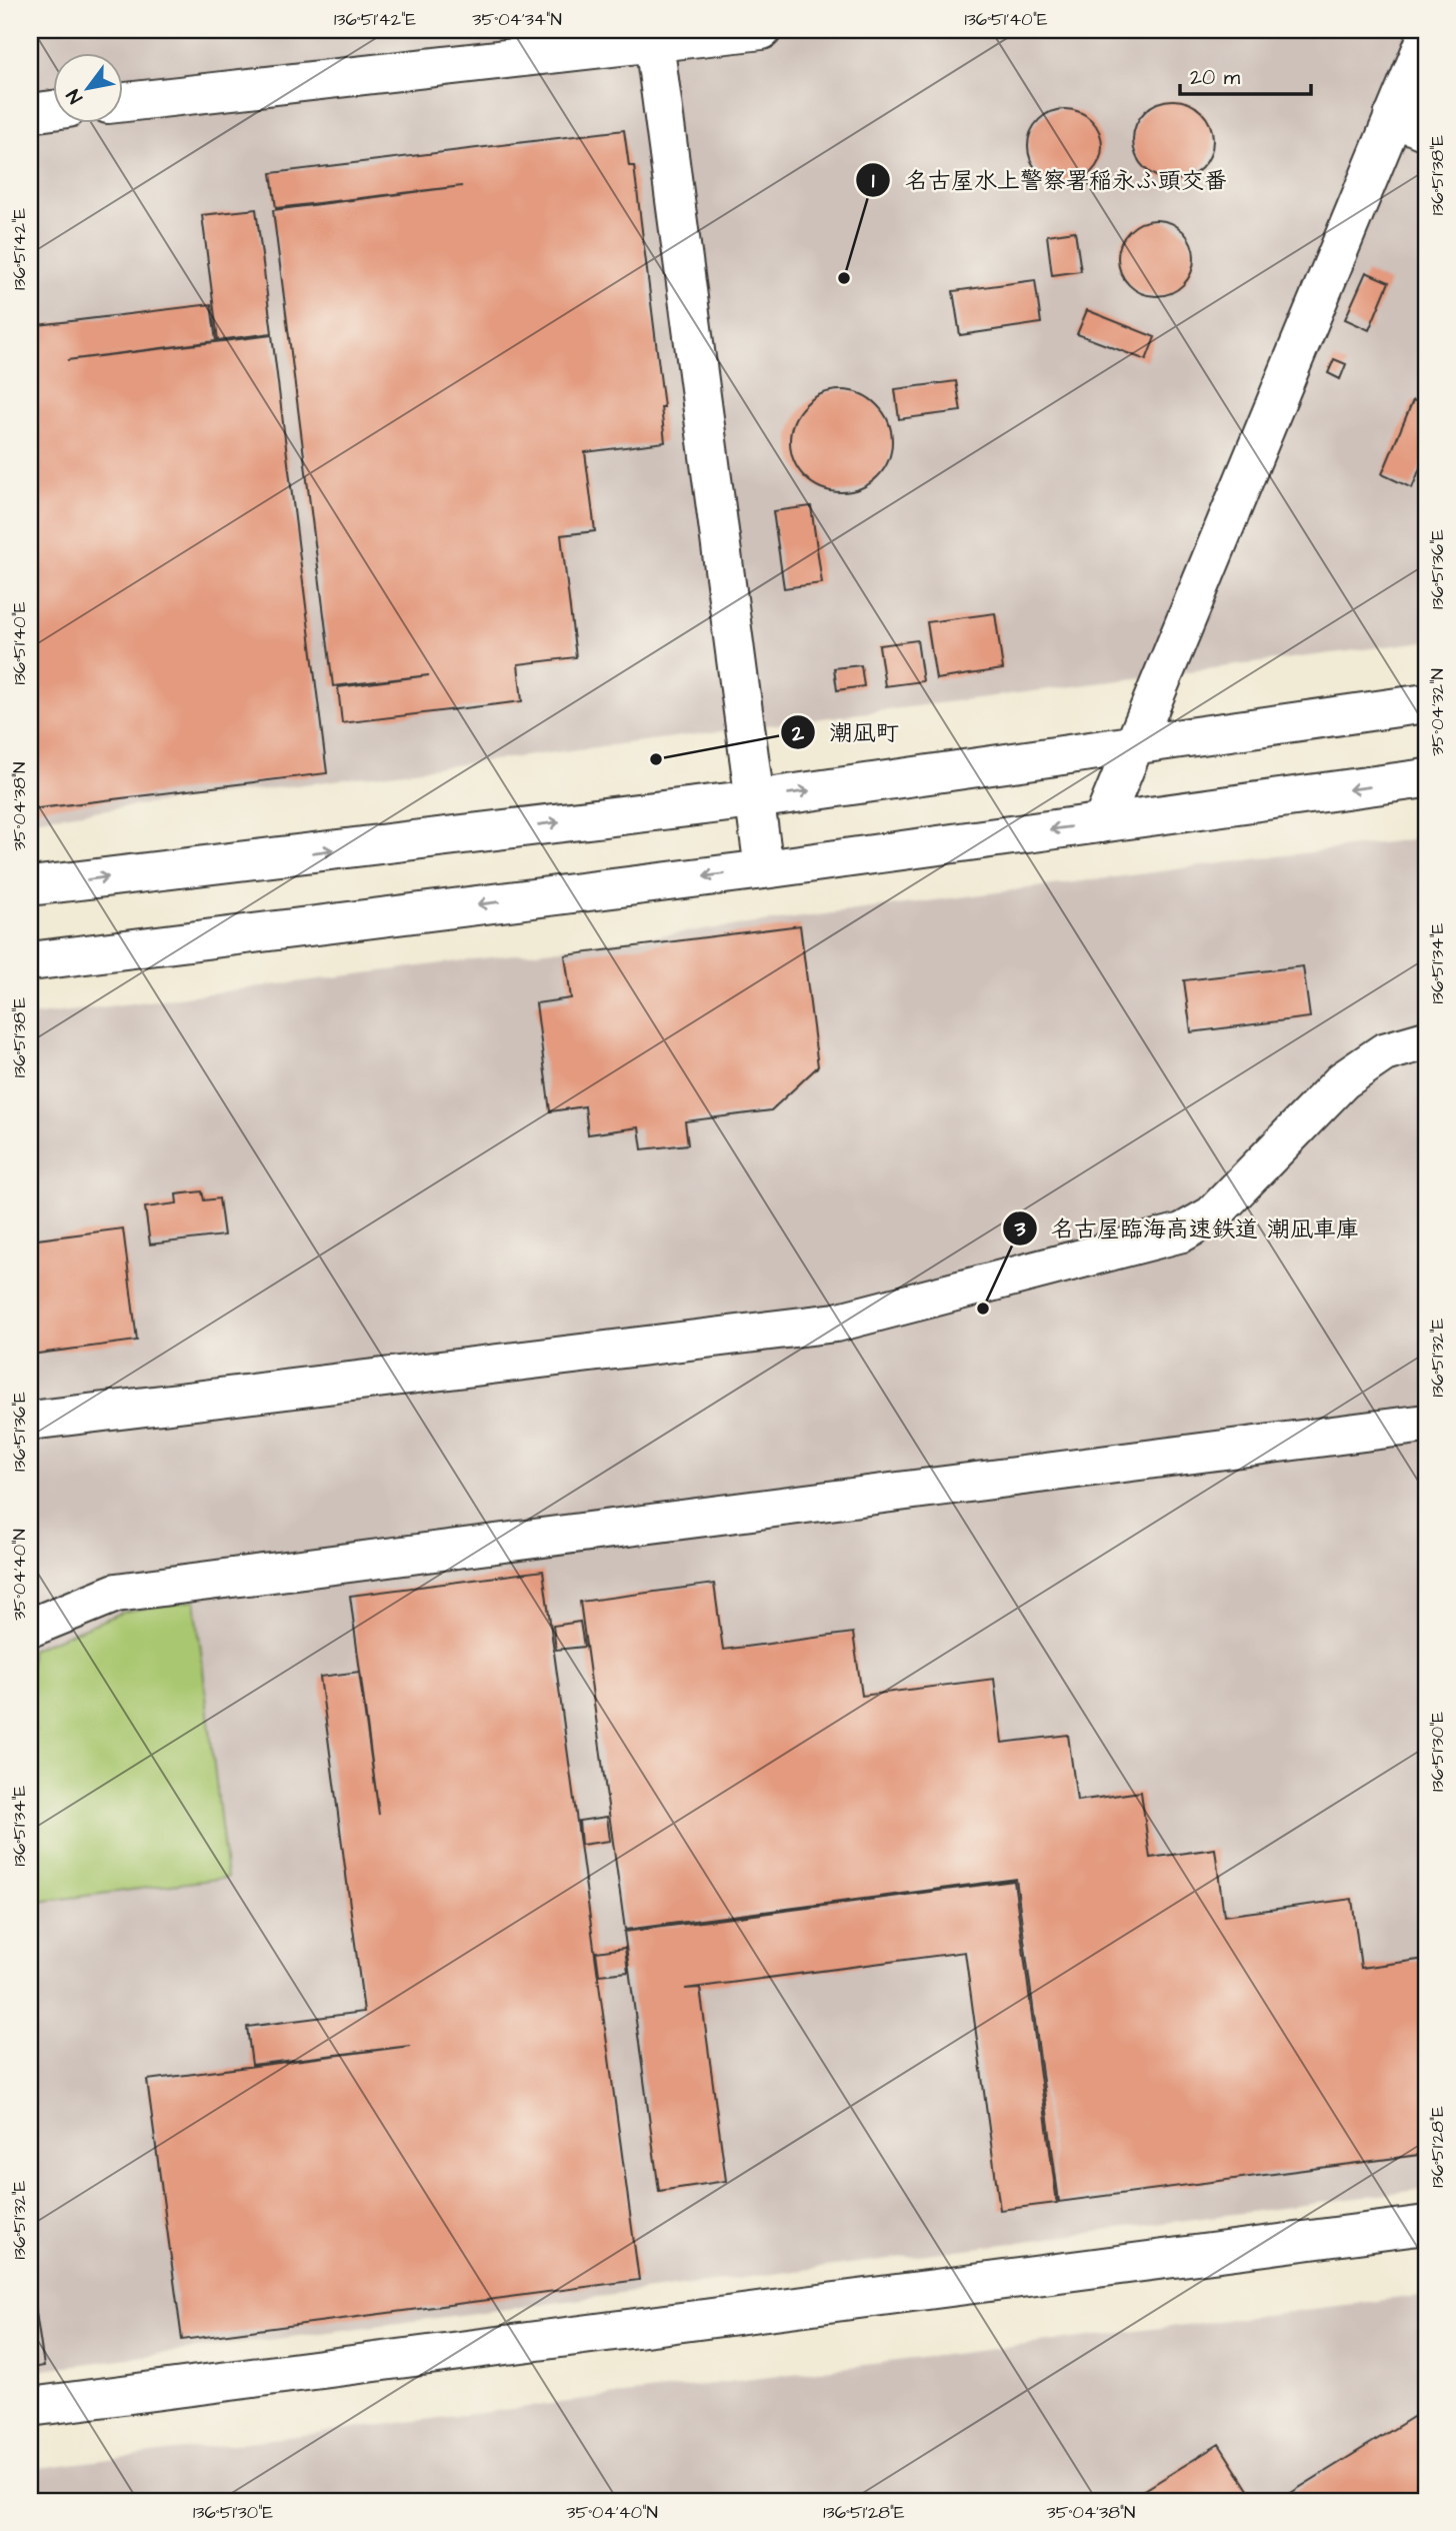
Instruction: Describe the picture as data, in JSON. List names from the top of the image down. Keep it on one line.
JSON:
{"places":["名古屋水上警察署稲永ふ頭交番","潮凪町","名古屋臨海高速鉄道 潮凪車庫"],"scale_bar":"20 m","north":"bottom left","coordinates":["136°51'42\"E","35°04'34\"N","136°51'40\"E","136°51'38\"E","136°51'36\"E","35°04'32\"N","35°04'38\"N","136°51'34\"E","136°51'32\"E","35°04'40\"N","136°51'30\"E","136°51'28\"E"]}
